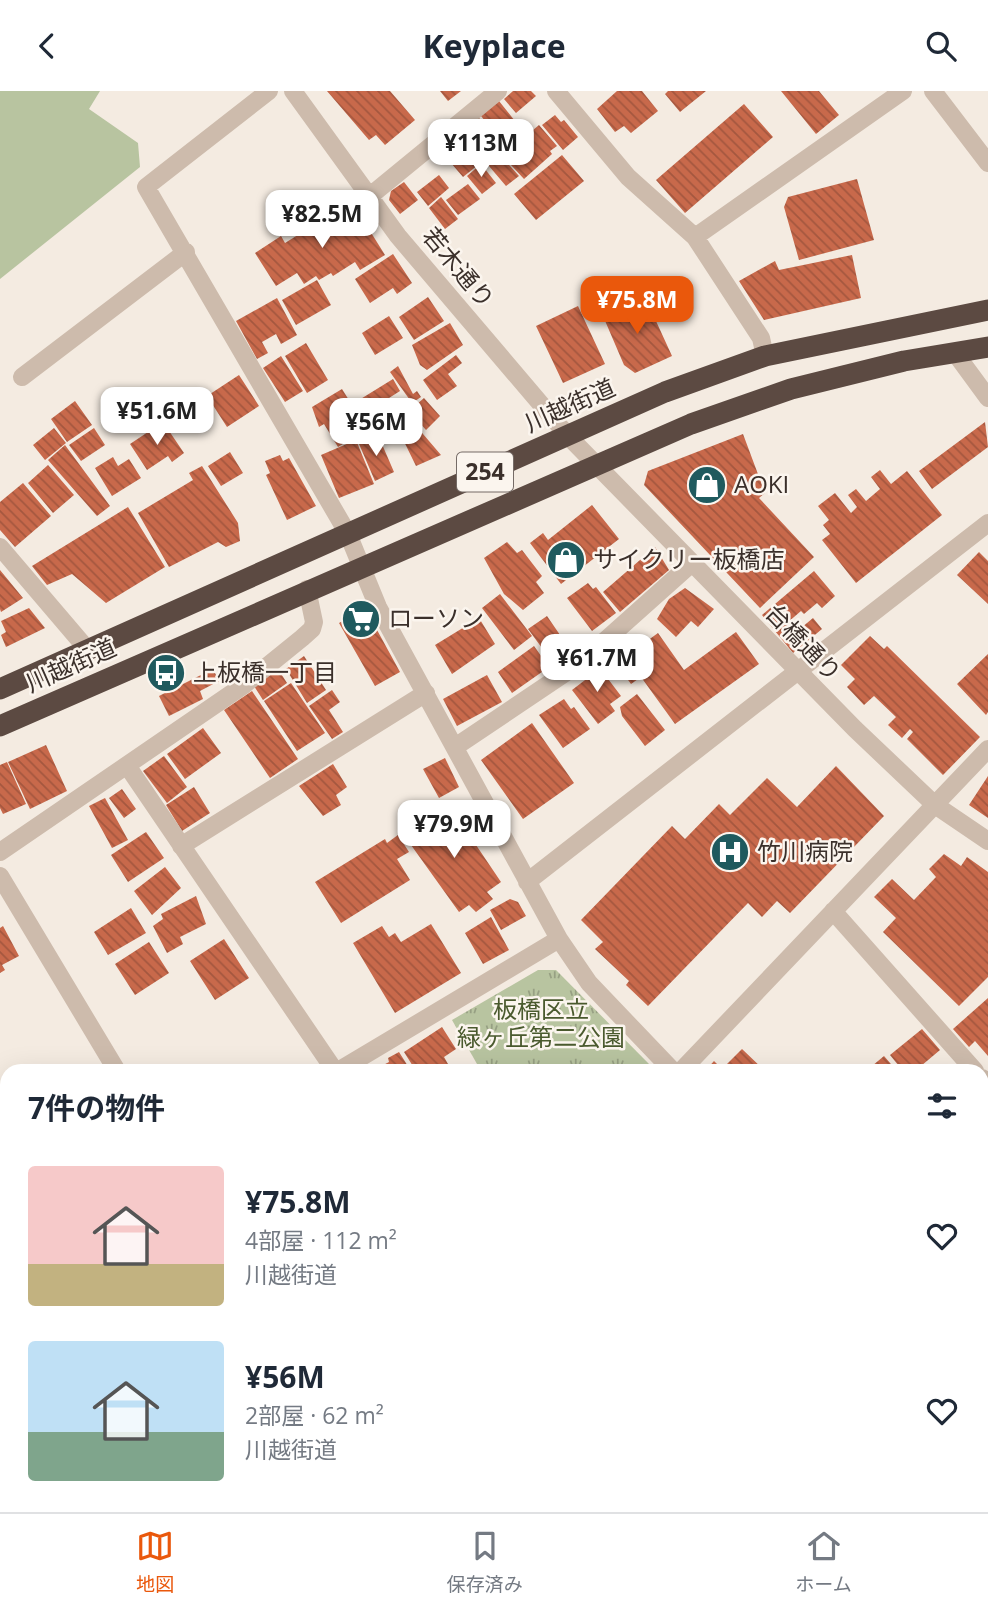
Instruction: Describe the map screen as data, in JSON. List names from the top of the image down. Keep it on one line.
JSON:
{"streets":{"highway":["川越街道","254"],"street":["若木通り","台橋通り"]},"crossings":[["若木通り","川越街道"],["若木通り","台橋通り"],["川越街道","台橋通り"]],"parks":["板橋区立 緑ヶ丘第二公園"],"places":{"shop":["AOKI","サイクリー板橋店"],"supermarket":["ローソン"],"bus stop":["上板橋一丁目"],"hospital":["竹川病院"]},"page":{"header":"Keyplace","price":["¥113M","¥82.5M","¥75.8M","¥51.6M","¥56M","¥61.7M","¥79.9M"],"heading":"7件の物件","list":[{"name":"¥75.8M","note":"4部屋 · 112 m² · 川越街道"},{"name":"¥56M","note":"2部屋 · 62 m² · 川越街道"}],"tabs":["地図","保存済み","ホーム"]}}
